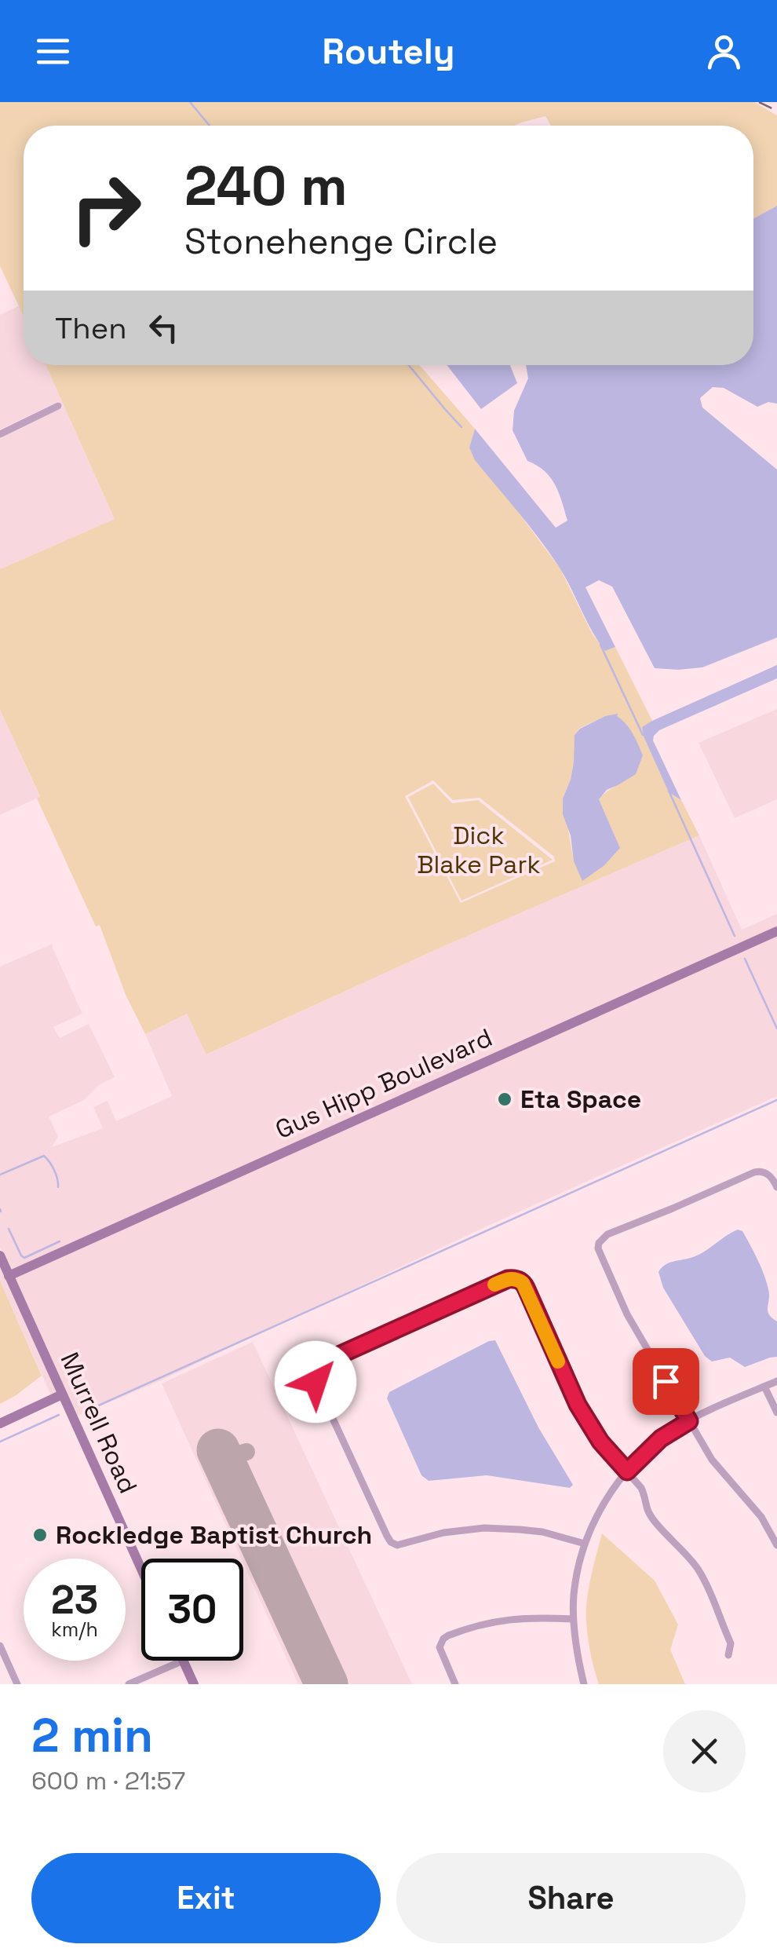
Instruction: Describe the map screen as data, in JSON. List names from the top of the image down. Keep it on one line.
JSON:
{"streets":{"street":["Gus Hipp Boulevard","Murrell Road"]},"crossings":[["Gus Hipp Boulevard","Murrell Road"]],"parks":["Dick Blake Park"],"places":["Eta Space","Rockledge Baptist Church"],"page":{"header":"Routely","turn":["240 m","Stonehenge Circle"],"then":"Then","speed":"23 km/h","limit":"30","heading":["2 min","600 m · 21:57"],"buttons":["Exit","Share"]}}
